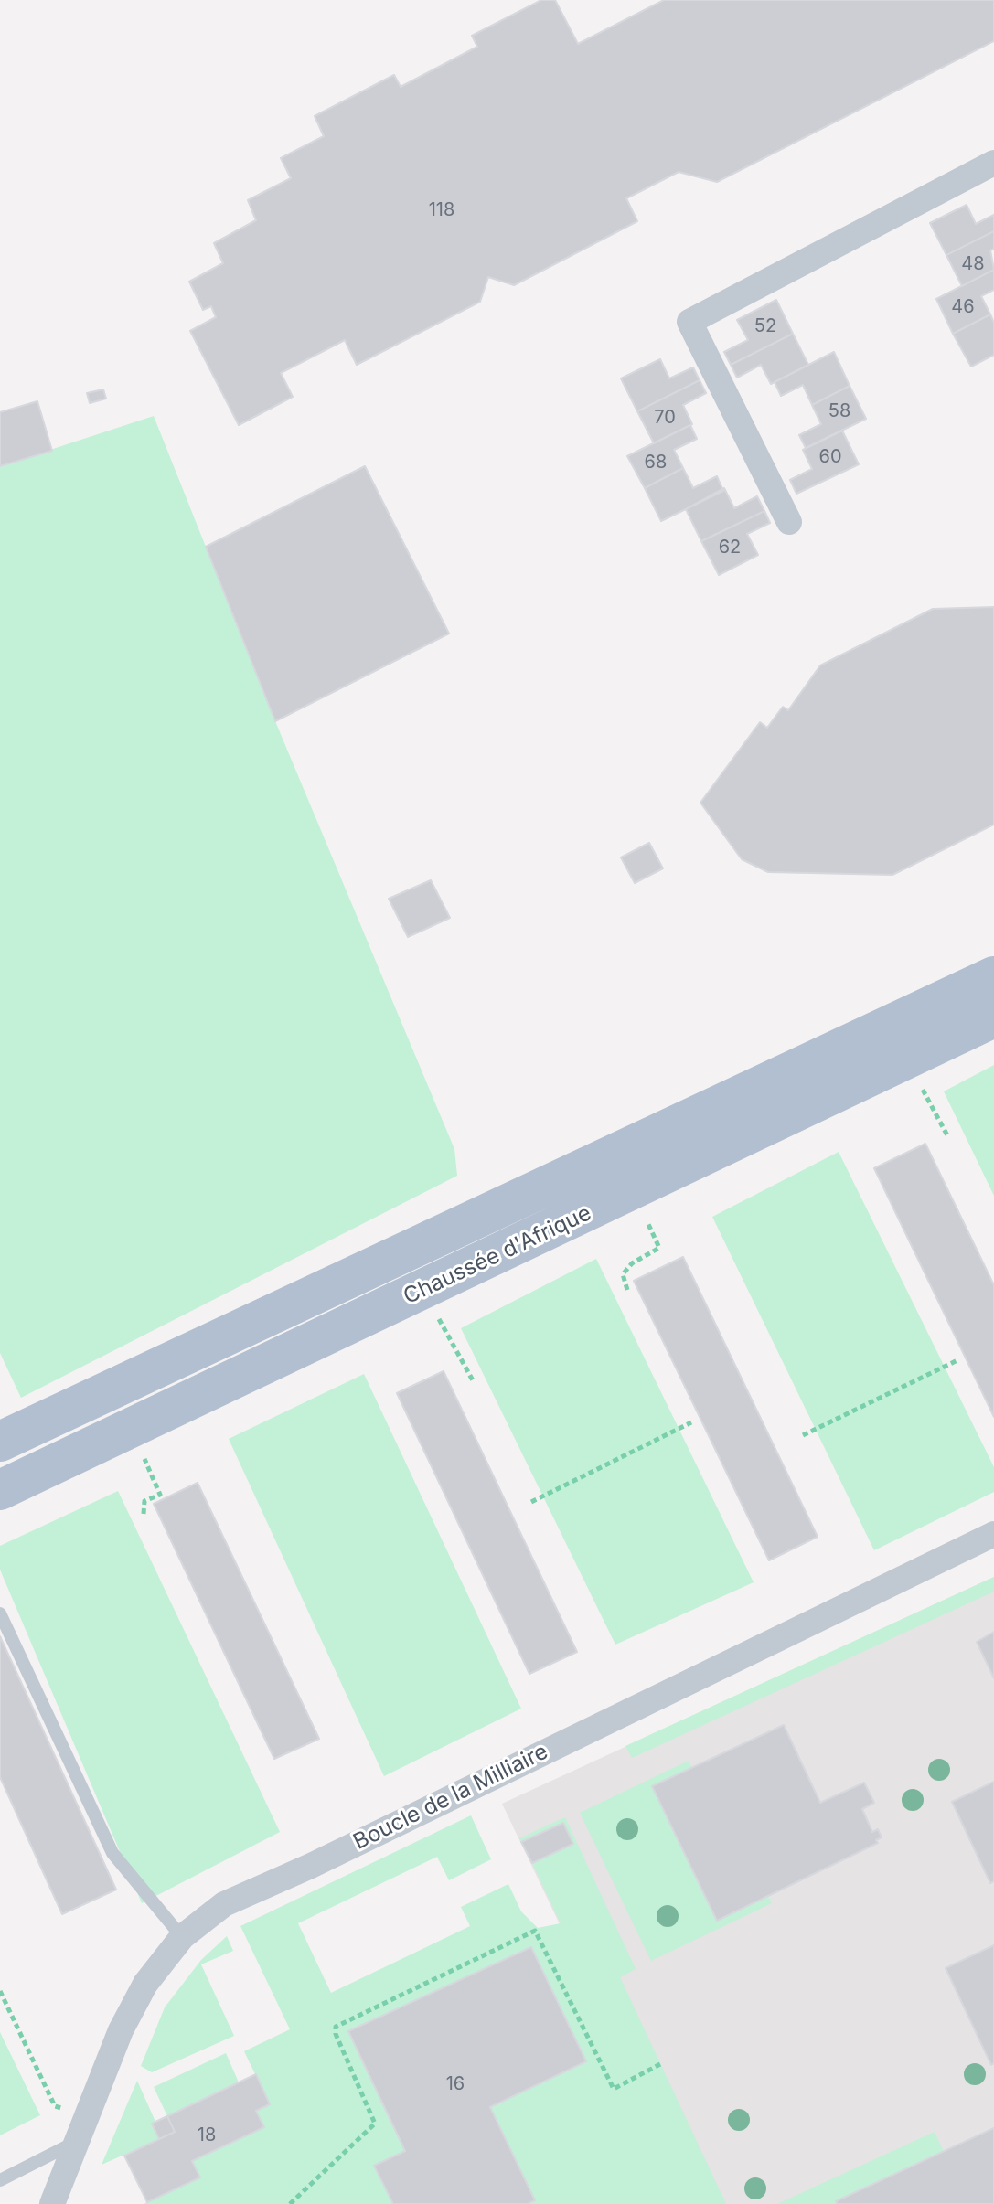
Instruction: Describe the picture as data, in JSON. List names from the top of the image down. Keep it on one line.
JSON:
{"streets":{"main road":["Chaussée d'Afrique"],"street":["Boucle de la Milliaire"]},"house_numbers":["118","48","46","52","58","70","60","68","62","16","18"]}
